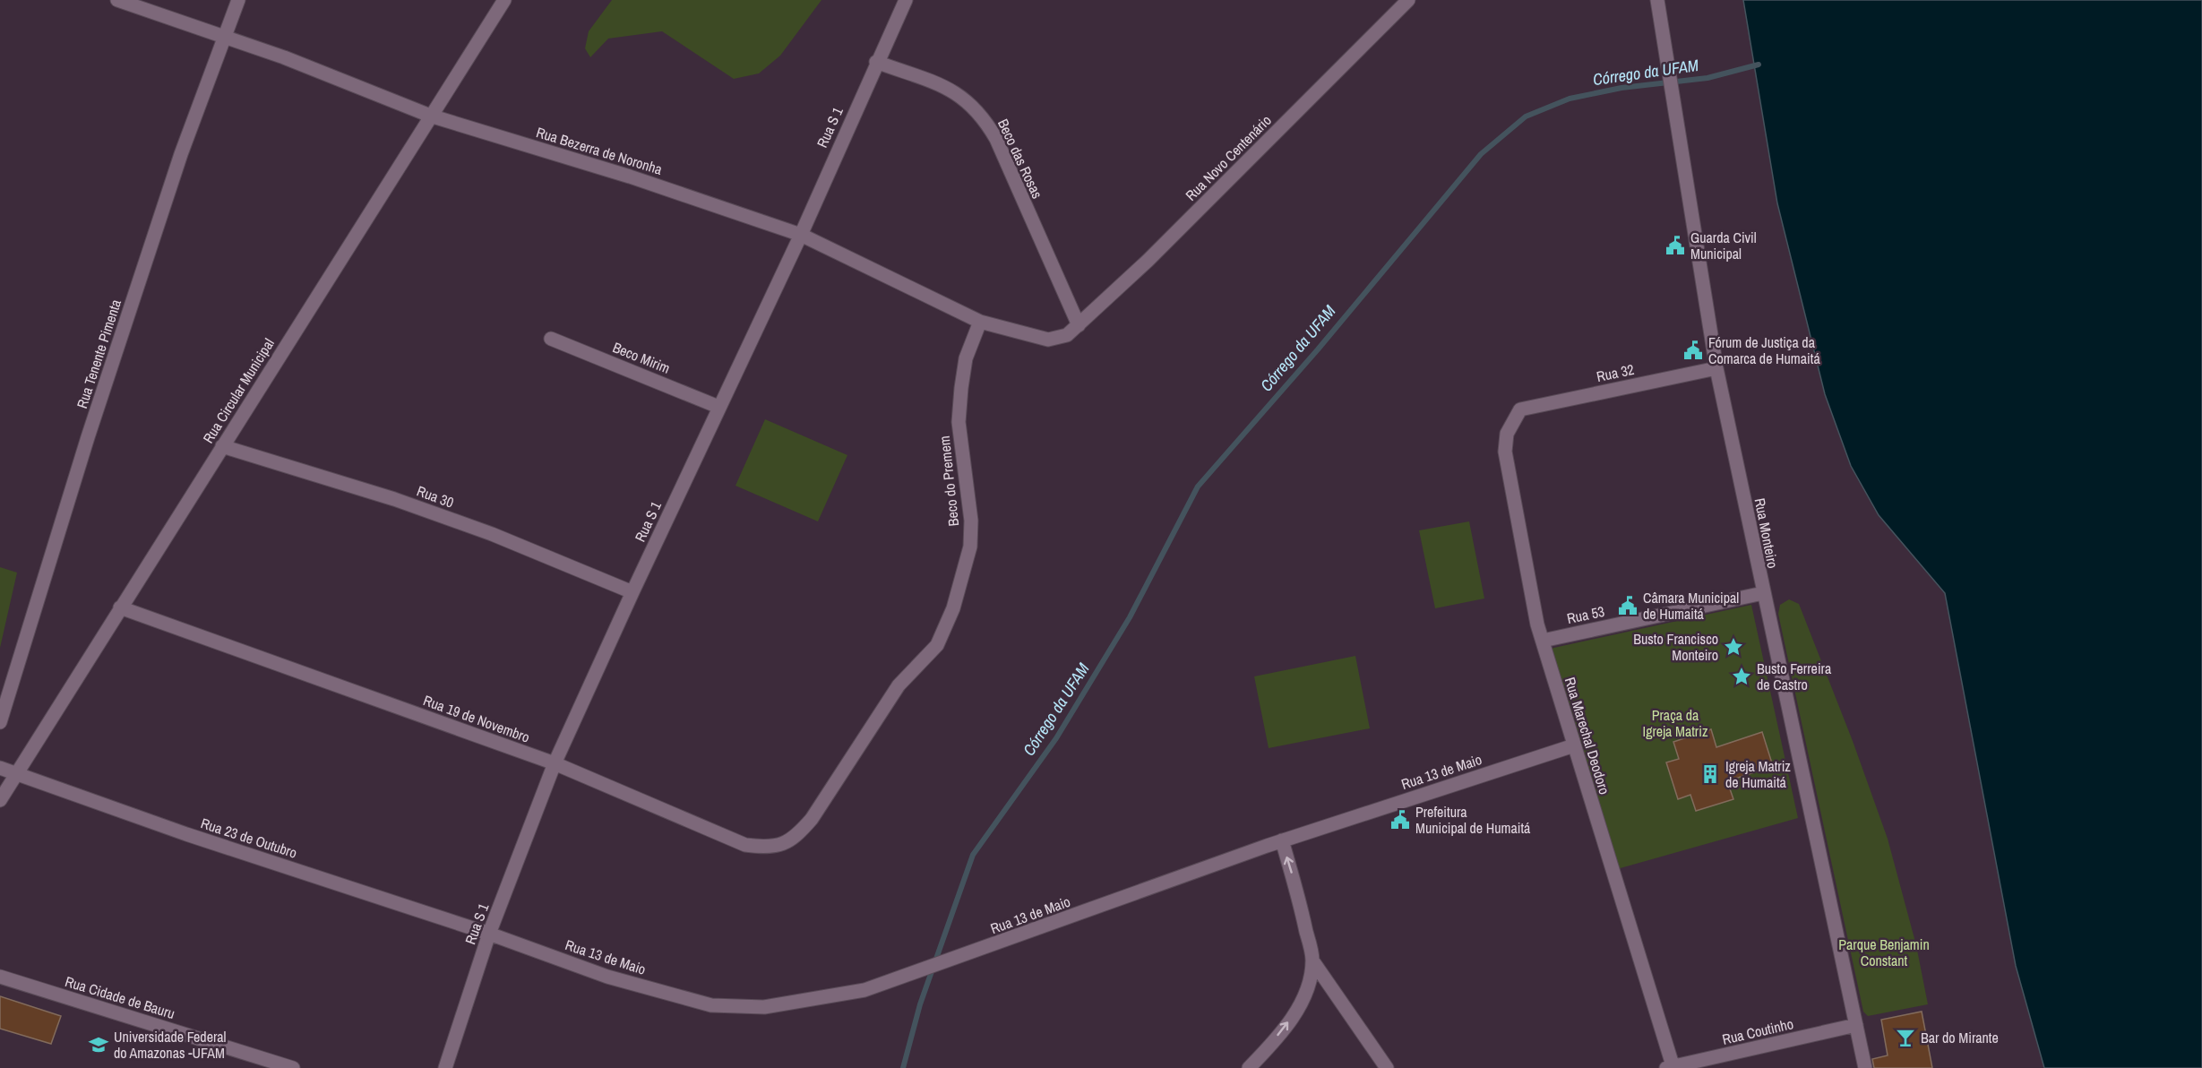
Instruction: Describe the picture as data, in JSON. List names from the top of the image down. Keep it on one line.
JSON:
{"streets":{"street":["Rua S 1","Rua Bezerra de Noronha","Rua Novo Centenário","Beco das Rosas","Rua Tenente Pimenta","Beco Mirim","Rua 32","Rua Circular Municipal","Beco do Premem","Rua 30","Rua Monteiro","Rua 53","Rua 19 de Novembro","Rua Marechal Deodoro","Rua 13 de Maio","Rua 23 de Outubro","Rua Cidade de Bauru","Rua Coutinho"]},"crossings":[["Rua S 1","Rua Bezerra de Noronha"],["Rua S 1","Beco das Rosas"],["Rua S 1","Beco Mirim"],["Rua S 1","Rua 30"],["Rua S 1","Rua 19 de Novembro"],["Rua S 1","Rua 13 de Maio"],["Rua S 1","Rua 23 de Outubro"],["Rua Bezerra de Noronha","Rua Novo Centenário"],["Rua Bezerra de Noronha","Rua Tenente Pimenta"],["Rua Bezerra de Noronha","Rua Circular Municipal"],["Rua Bezerra de Noronha","Beco do Premem"],["Rua Novo Centenário","Beco das Rosas"],["Rua 32","Rua Monteiro"],["Rua 32","Rua Marechal Deodoro"],["Rua Circular Municipal","Rua 30"],["Rua Circular Municipal","Rua 19 de Novembro"],["Rua Circular Municipal","Rua 23 de Outubro"],["Beco do Premem","Rua 19 de Novembro"],["Rua Monteiro","Rua 53"],["Rua Monteiro","Rua Coutinho"],["Rua 53","Rua Marechal Deodoro"],["Rua Marechal Deodoro","Rua 13 de Maio"],["Rua Marechal Deodoro","Rua Coutinho"],["Rua 13 de Maio","Rua 23 de Outubro"]],"water":["Córrego da UFAM"],"parks":["Praça da Igreja Matriz","Parque Benjamin Constant"],"places":{"public building":["Guarda Civil Municipal","Fórum de Justiça da Comarca de Humaitá","Câmara Municipal de Humaitá","Prefeitura Municipal de Humaitá"],"place":["Busto Francisco Monteiro","Busto Ferreira de Castro"],"building":["Igreja Matriz de Humaitá"],"bar":["Bar do Mirante"],"school or university":["Universidade Federal do Amazonas -UFAM"]}}
